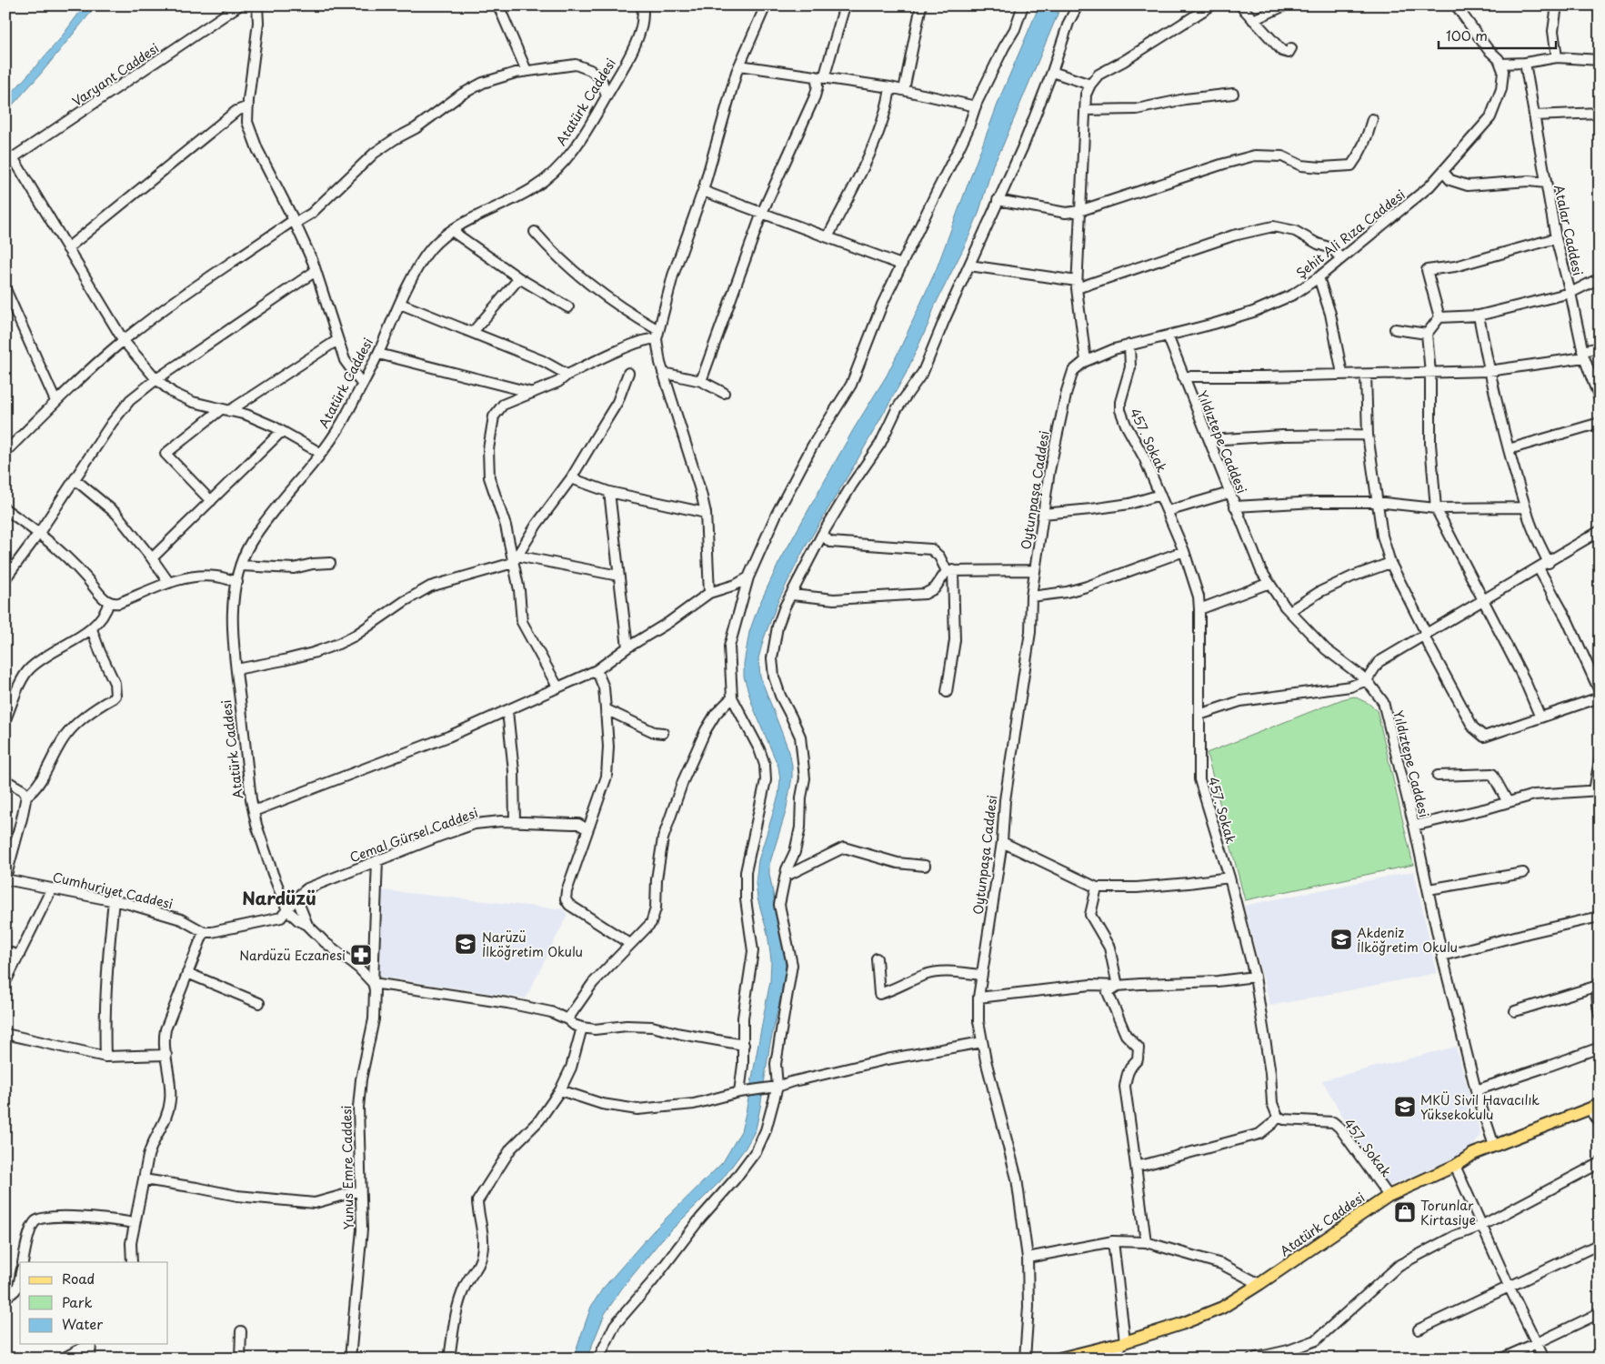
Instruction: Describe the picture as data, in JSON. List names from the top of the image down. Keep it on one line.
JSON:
{"streets":{"main road":["Atatürk Caddesi"],"street":["Varyant Caddesi","Atalar Caddesi","Şehit Ali Rıza Caddesi","457. Sokak","Yıldıztepe Caddesi","Oytunpaşa Caddesi","Cemal Gürsel Caddesi","Cumhuriyet Caddesi","Yunus Emre Caddesi"]},"crossings":[["Atatürk Caddesi","457. Sokak"],["Atatürk Caddesi","Yıldıztepe Caddesi"],["Atatürk Caddesi","Cemal Gürsel Caddesi"],["Şehit Ali Rıza Caddesi","457. Sokak"],["Şehit Ali Rıza Caddesi","Yıldıztepe Caddesi"],["Şehit Ali Rıza Caddesi","Oytunpaşa Caddesi"],["Cemal Gürsel Caddesi","Yunus Emre Caddesi"]],"districts":["Nardüzü"],"places":{"school or university":["Akdeniz İlköğretim Okulu","Narüzü İlköğretim Okulu","MKÜ Sivil Havacılık Yüksekokulu"],"pharmacy":["Nardüzü Eczanesi"],"shop":["Torunlar Kirtasiye"]},"legend":["Road","Park","Water"],"scale_bar":"100 m"}
